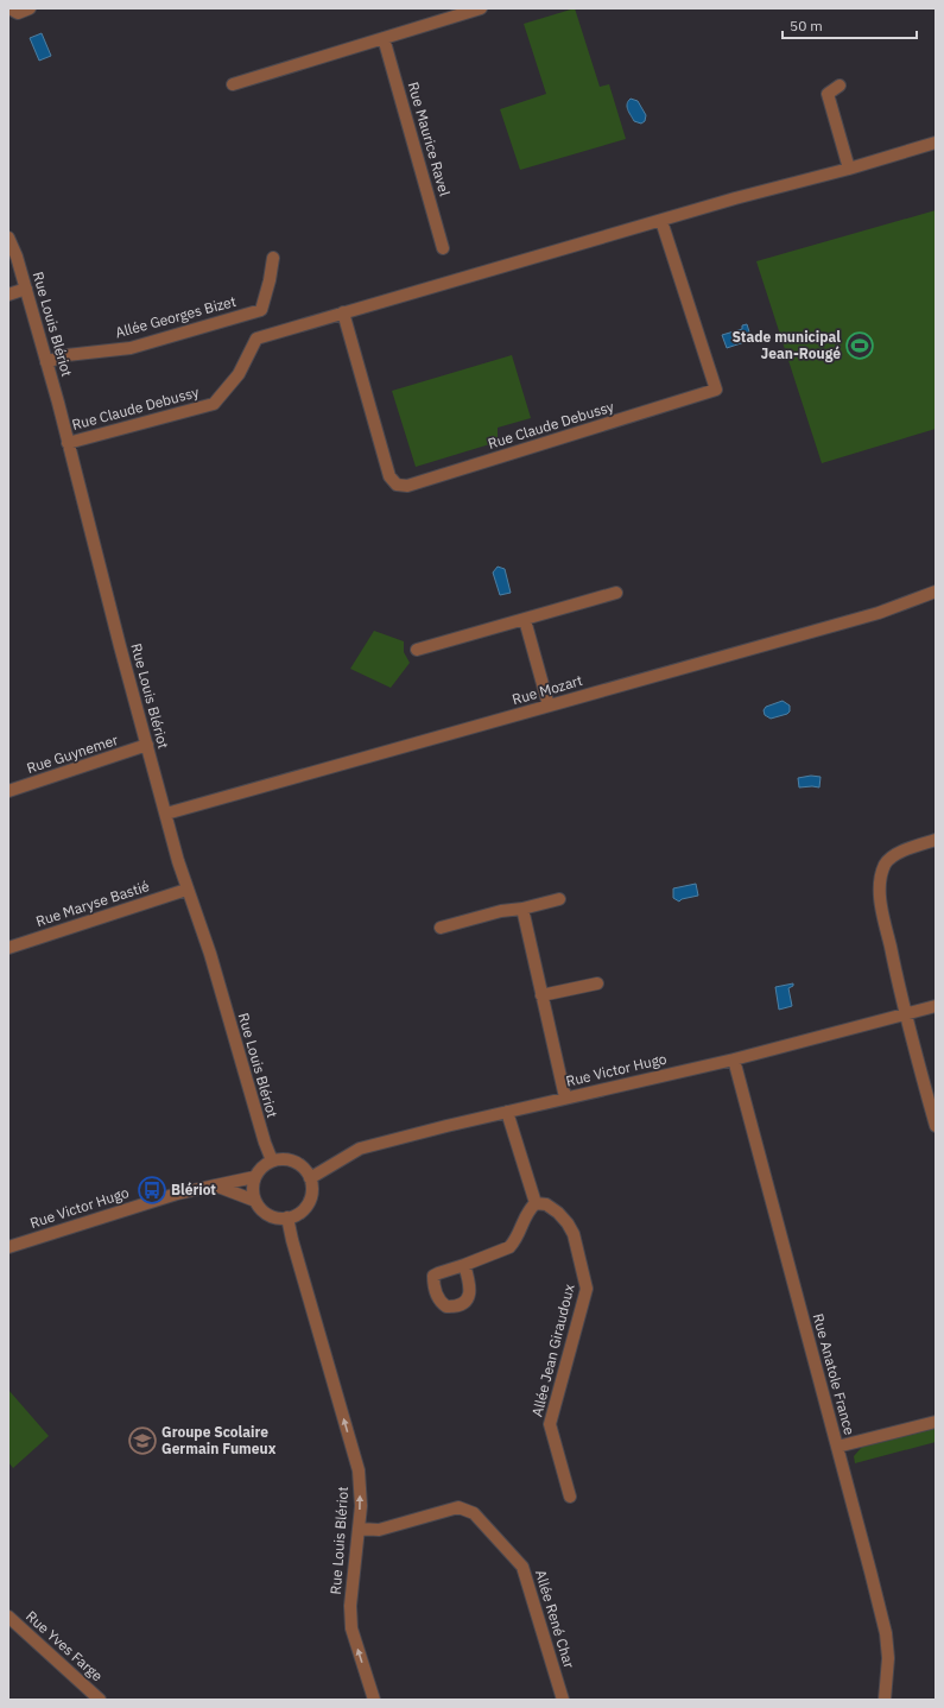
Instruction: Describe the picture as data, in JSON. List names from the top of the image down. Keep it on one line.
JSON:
{"streets":{"street":["Rue Maurice Ravel","Allée Georges Bizet","Rue Louis Blériot","Rue Claude Debussy","Rue Mozart","Rue Guynemer","Rue Maryse Bastié","Rue Victor Hugo","Allée Jean Giraudoux","Rue Anatole France","Allée René Char","Rue Yves Farge"]},"crossings":[["Allée Georges Bizet","Rue Louis Blériot"],["Rue Louis Blériot","Rue Claude Debussy"],["Rue Louis Blériot","Rue Mozart"],["Rue Louis Blériot","Rue Guynemer"],["Rue Louis Blériot","Rue Maryse Bastié"],["Rue Louis Blériot","Rue Victor Hugo"],["Rue Louis Blériot","Allée René Char"],["Rue Victor Hugo","Rue Anatole France"]],"places":{"sports":["Stade municipal Jean-Rougé"],"bus stop":["Blériot"],"school or university":["Groupe Scolaire Germain Fumeux"]},"scale_bar":"50 m"}
